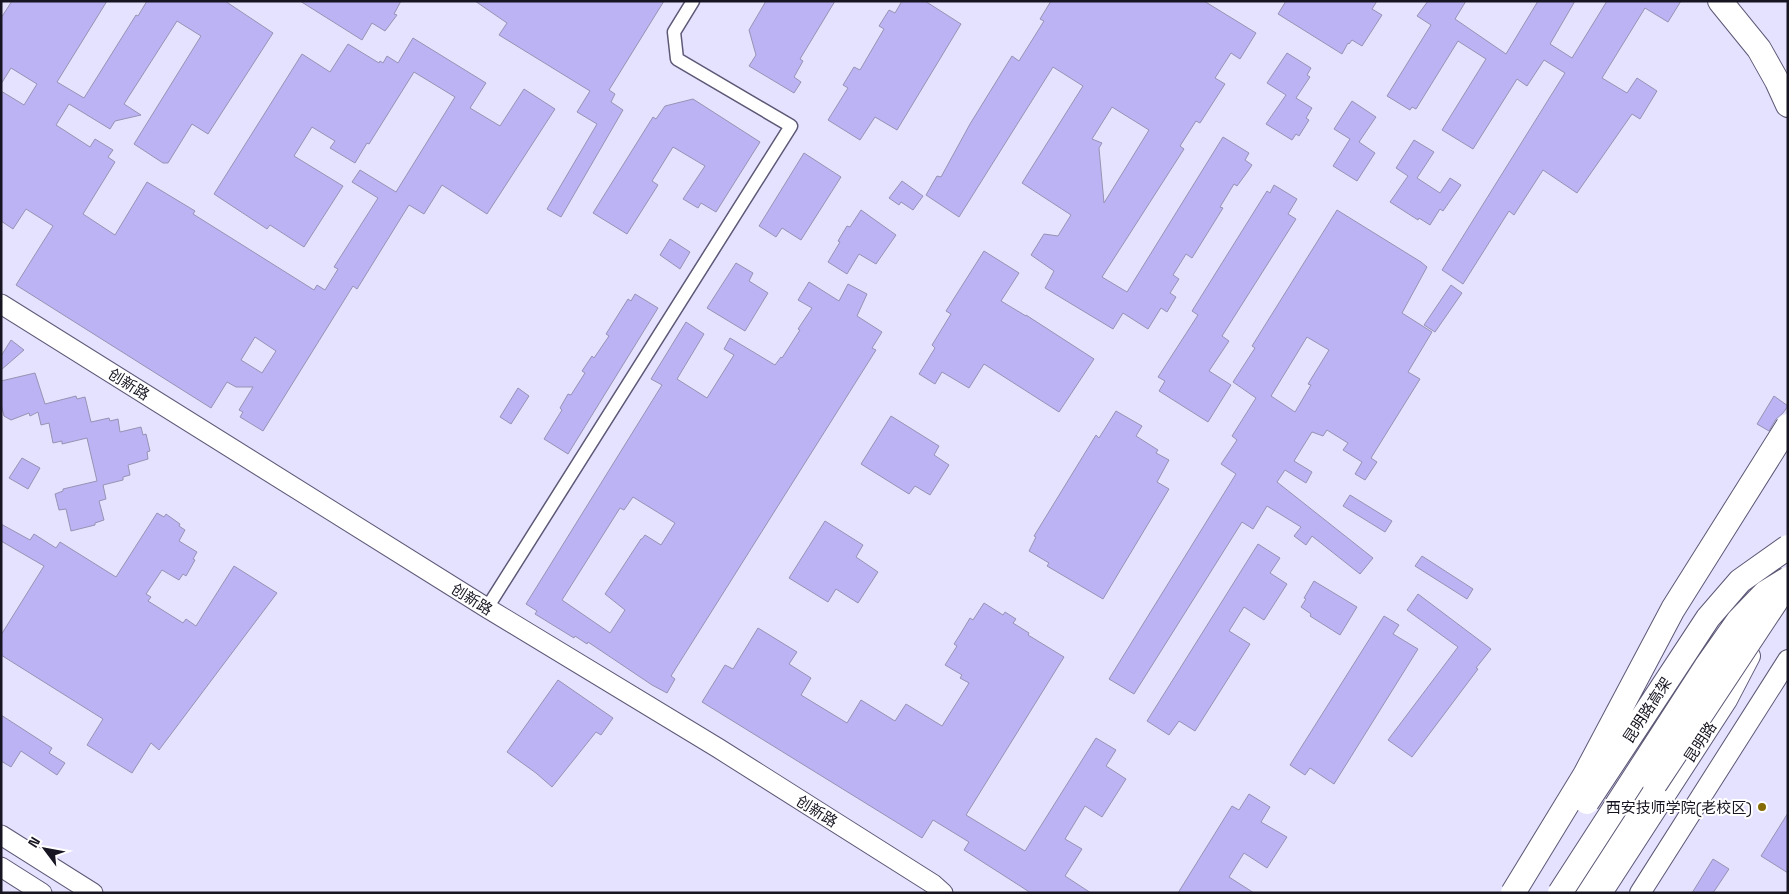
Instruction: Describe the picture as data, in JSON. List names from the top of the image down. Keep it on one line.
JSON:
{"streets":{"highway":["昆明路高架"],"main road":["昆明路"],"street":["创新路"]},"places":["西安技师学院(老校区)"],"north":"top left"}
